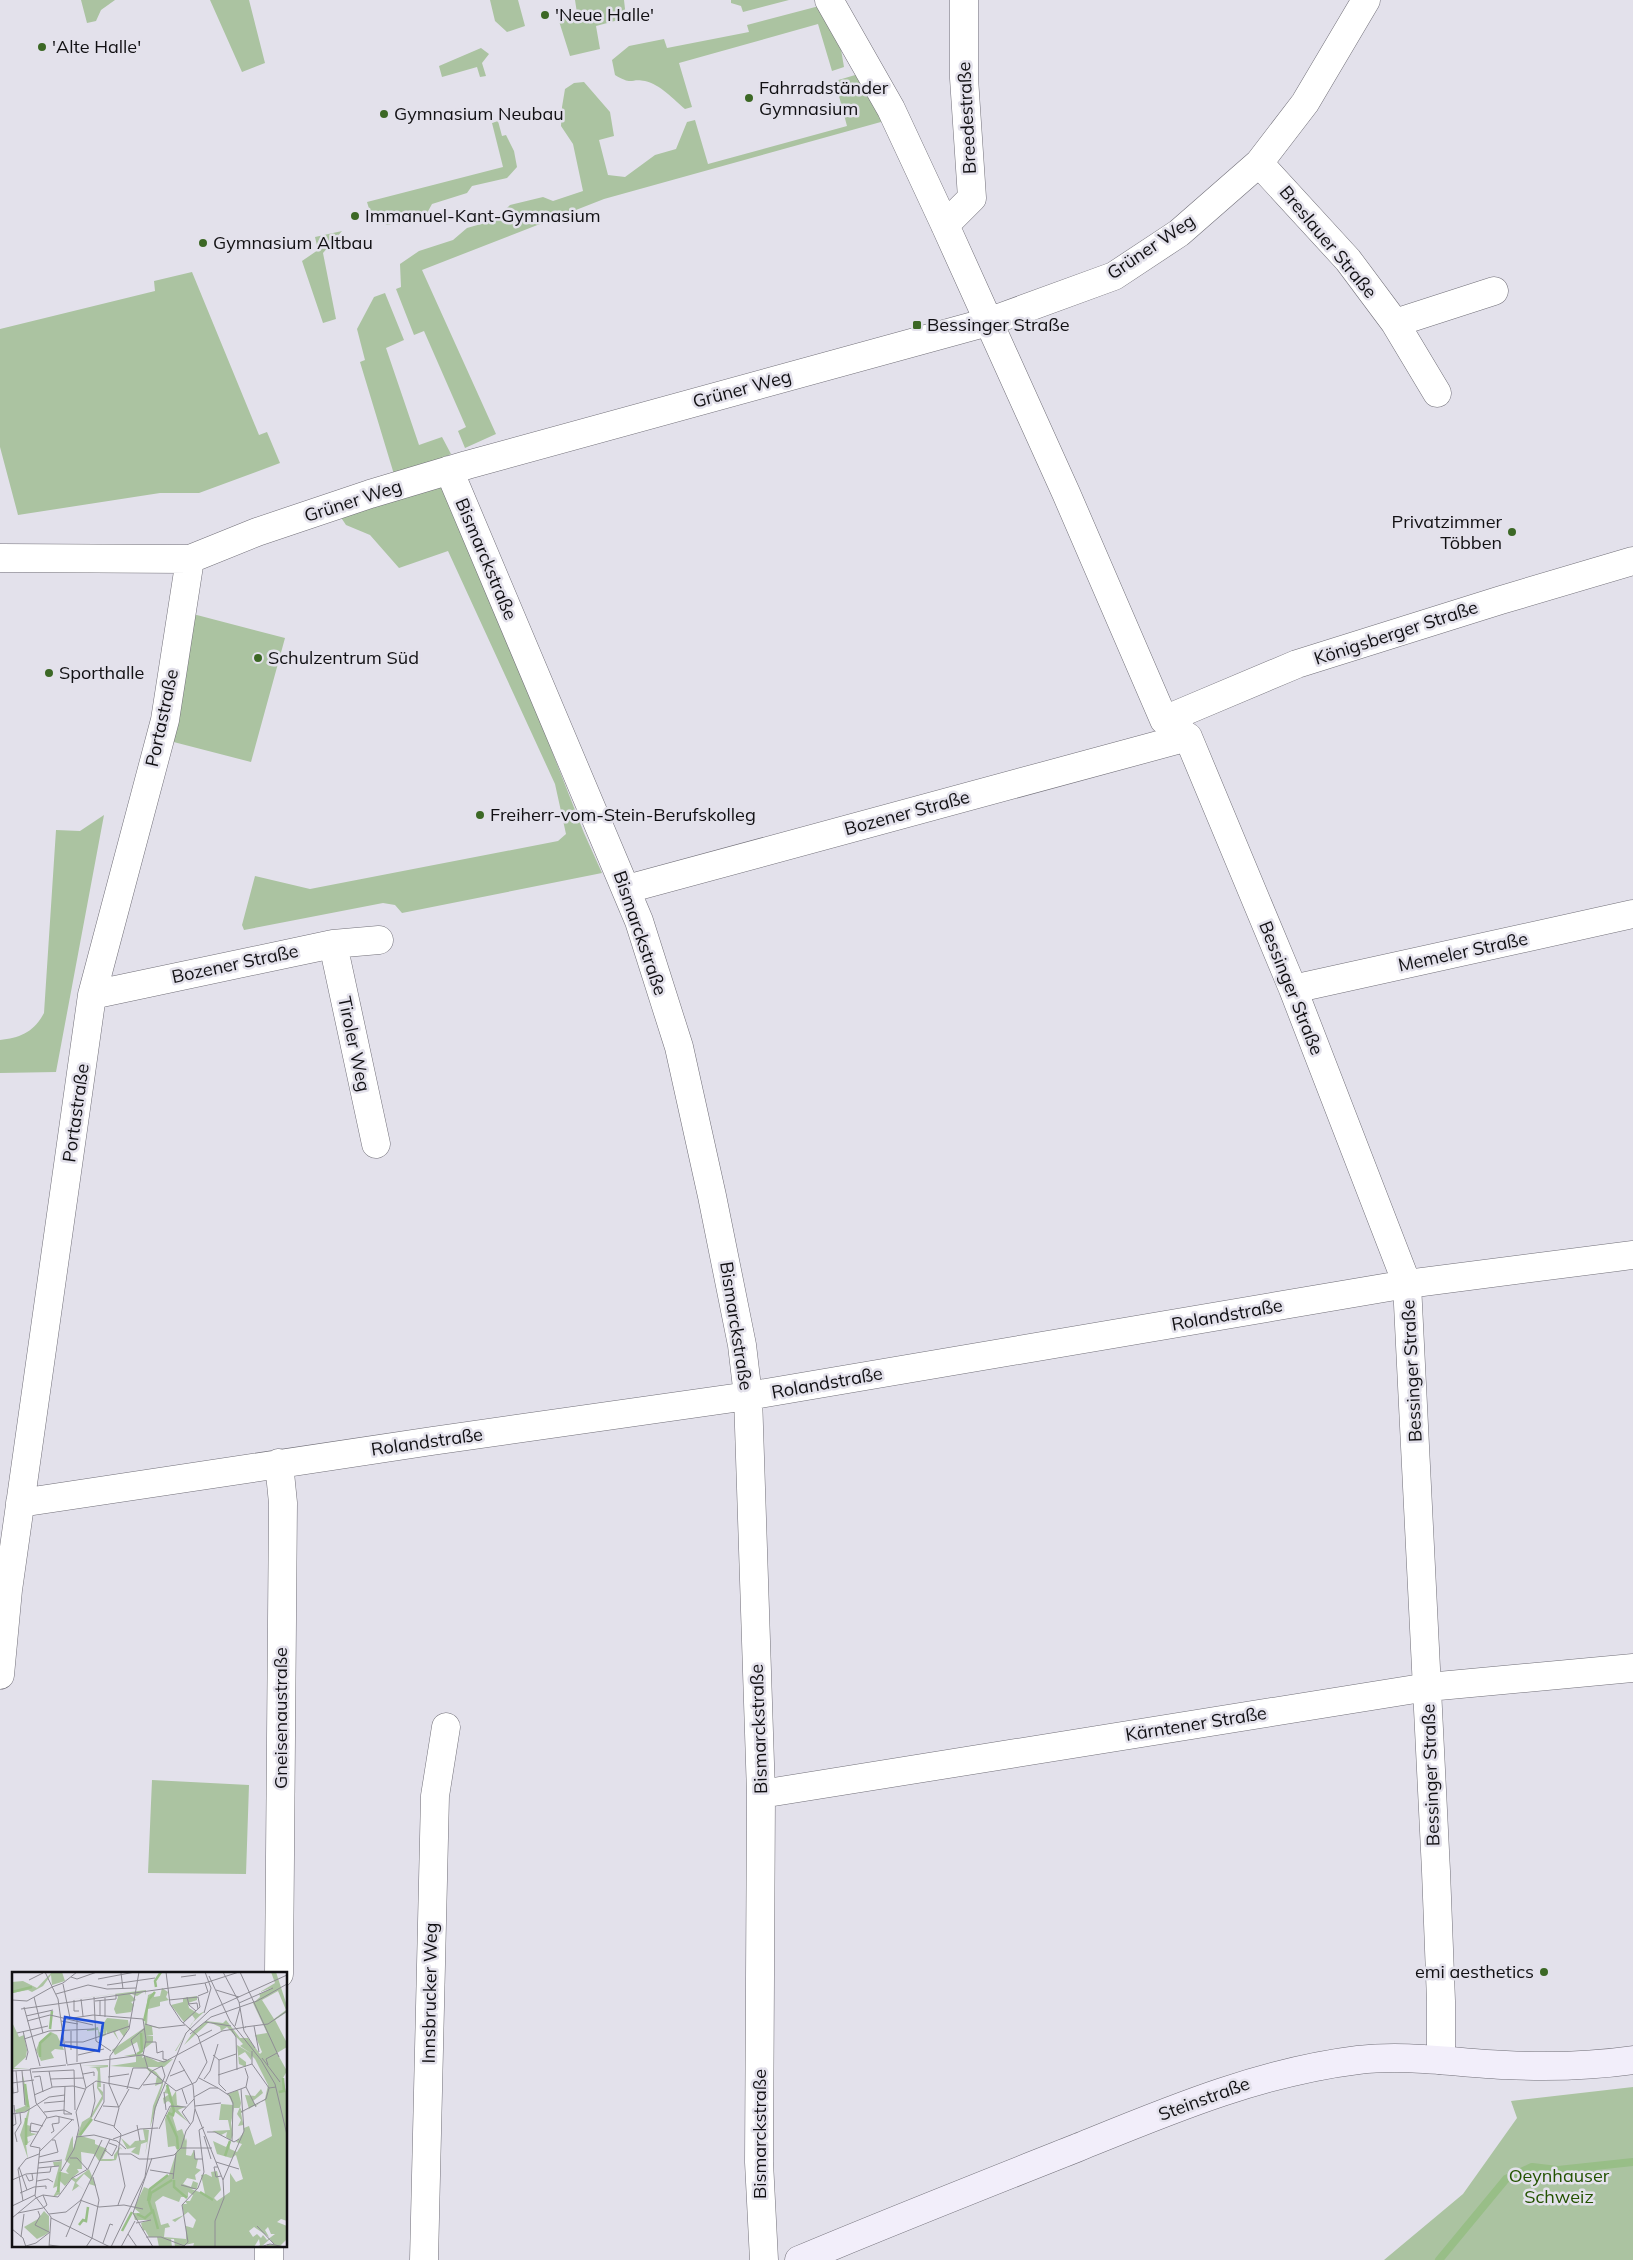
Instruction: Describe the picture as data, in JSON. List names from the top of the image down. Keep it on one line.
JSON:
{"streets":{"main road":["Steinstraße"],"street":["Breedestraße","Breslauer Straße","Grüner Weg","Bismarckstraße","Königsberger Straße","Portastraße","Bozener Straße","Memeler Straße","Bessinger Straße","Tiroler Weg","Rolandstraße","Gneisenaustraße","Kärntener Straße","Innsbrucker Weg"]},"crossings":[["Breslauer Straße","Grüner Weg"],["Grüner Weg","Bismarckstraße"],["Grüner Weg","Portastraße"],["Bismarckstraße","Bozener Straße"],["Bismarckstraße","Rolandstraße"],["Bismarckstraße","Kärntener Straße"],["Portastraße","Bozener Straße"],["Portastraße","Rolandstraße"],["Bozener Straße","Bessinger Straße"],["Bozener Straße","Tiroler Weg"],["Memeler Straße","Bessinger Straße"],["Bessinger Straße","Rolandstraße"],["Bessinger Straße","Kärntener Straße"],["Bessinger Straße","Steinstraße"],["Rolandstraße","Gneisenaustraße"]],"parks":["Oeynhauser Schweiz"],"places":{"other":["'Neue Halle'","'Alte Halle'","Fahrradständer Gymnasium","Gymnasium Neubau","Immanuel-Kant-Gymnasium","Gymnasium Altbau","Privatzimmer Többen","Schulzentrum Süd","Sporthalle","Freiherr-vom-Stein-Berufskolleg","emi aesthetics"],"transit":["Bessinger Straße"]}}
